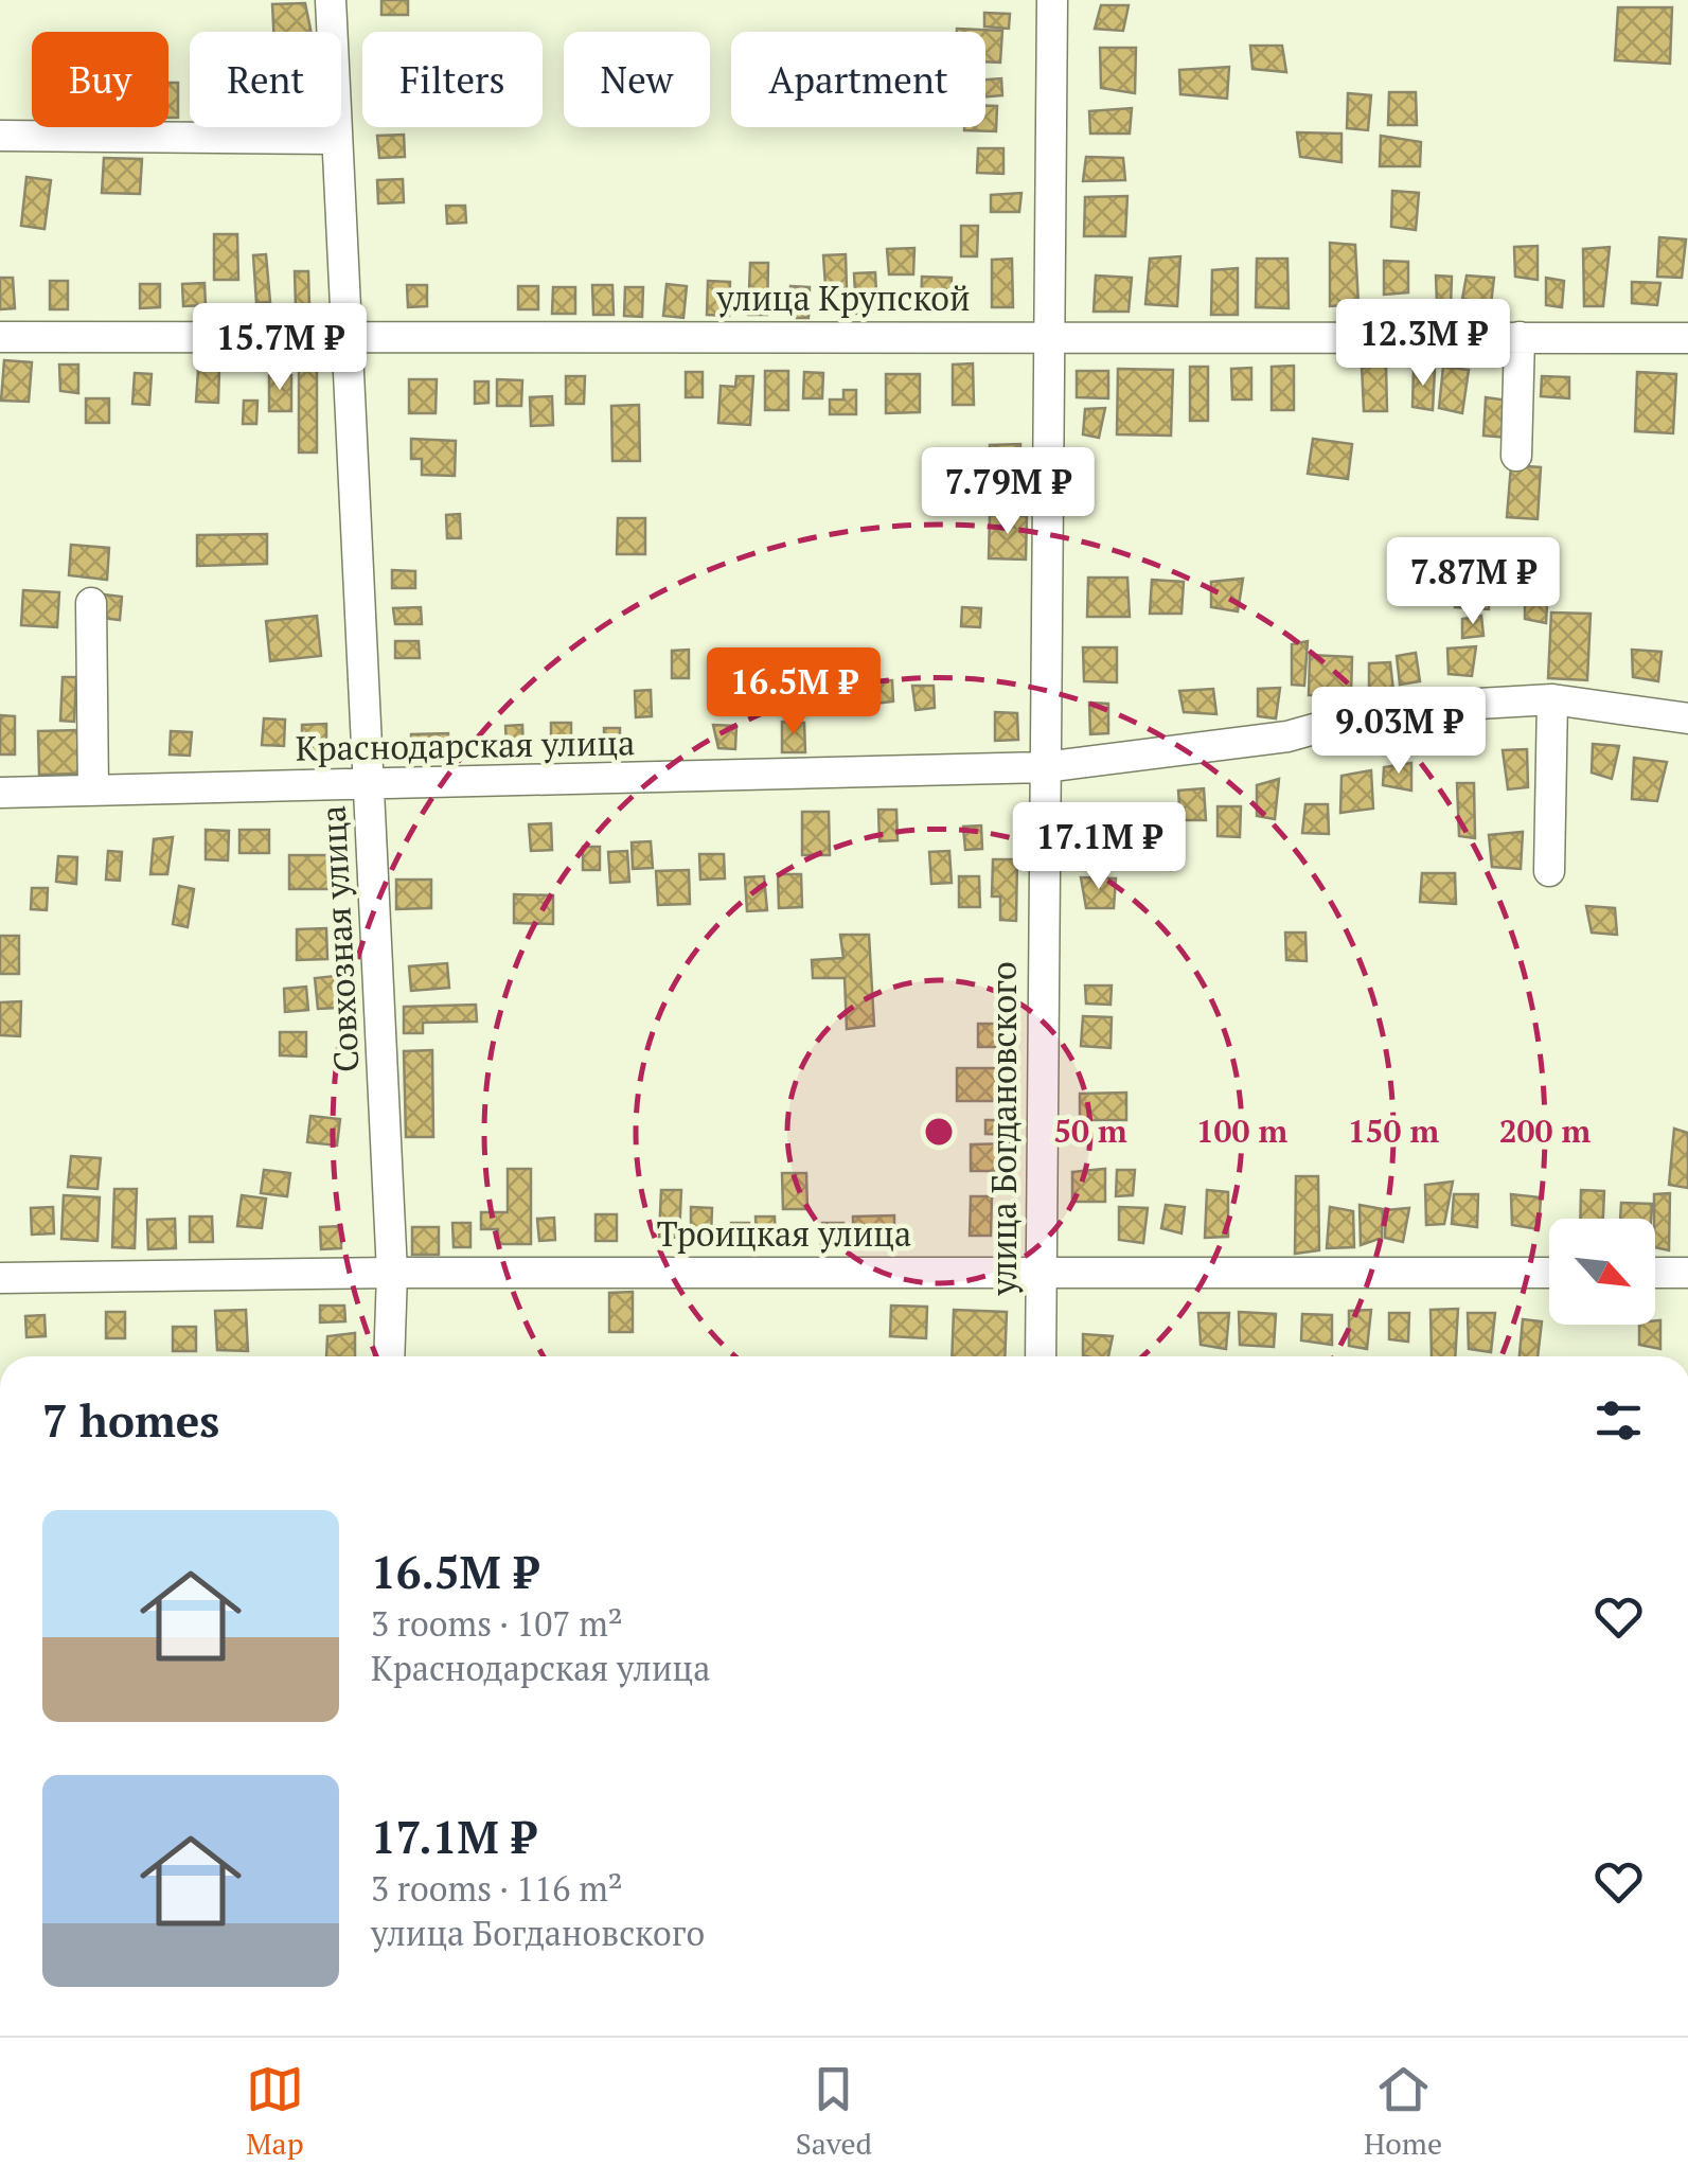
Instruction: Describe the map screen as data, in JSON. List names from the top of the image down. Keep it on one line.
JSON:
{"streets":{"street":["улица Крупской","Краснодарская улица","Совхозная улица","улица Богдановского","Троицкая улица"]},"crossings":[["улица Крупской","Совхозная улица"],["улица Крупской","улица Богдановского"],["Краснодарская улица","Совхозная улица"],["Краснодарская улица","улица Богдановского"],["Совхозная улица","Троицкая улица"],["улица Богдановского","Троицкая улица"]],"north":"bottom right","page":{"chip":["Buy","Rent","Filters","New","Apartment"],"price":["12.3M ₽","15.7M ₽","7.79M ₽","7.87M ₽","16.5M ₽","9.03M ₽","17.1M ₽"],"heading":"7 homes","list":[{"name":"16.5M ₽","note":"3 rooms · 107 m² · Краснодарская улица"},{"name":"17.1M ₽","note":"3 rooms · 116 m² · улица Богдановского"}],"tabs":["Map","Saved","Home"]},"rings":["50 m","100 m","150 m","200 m"]}
